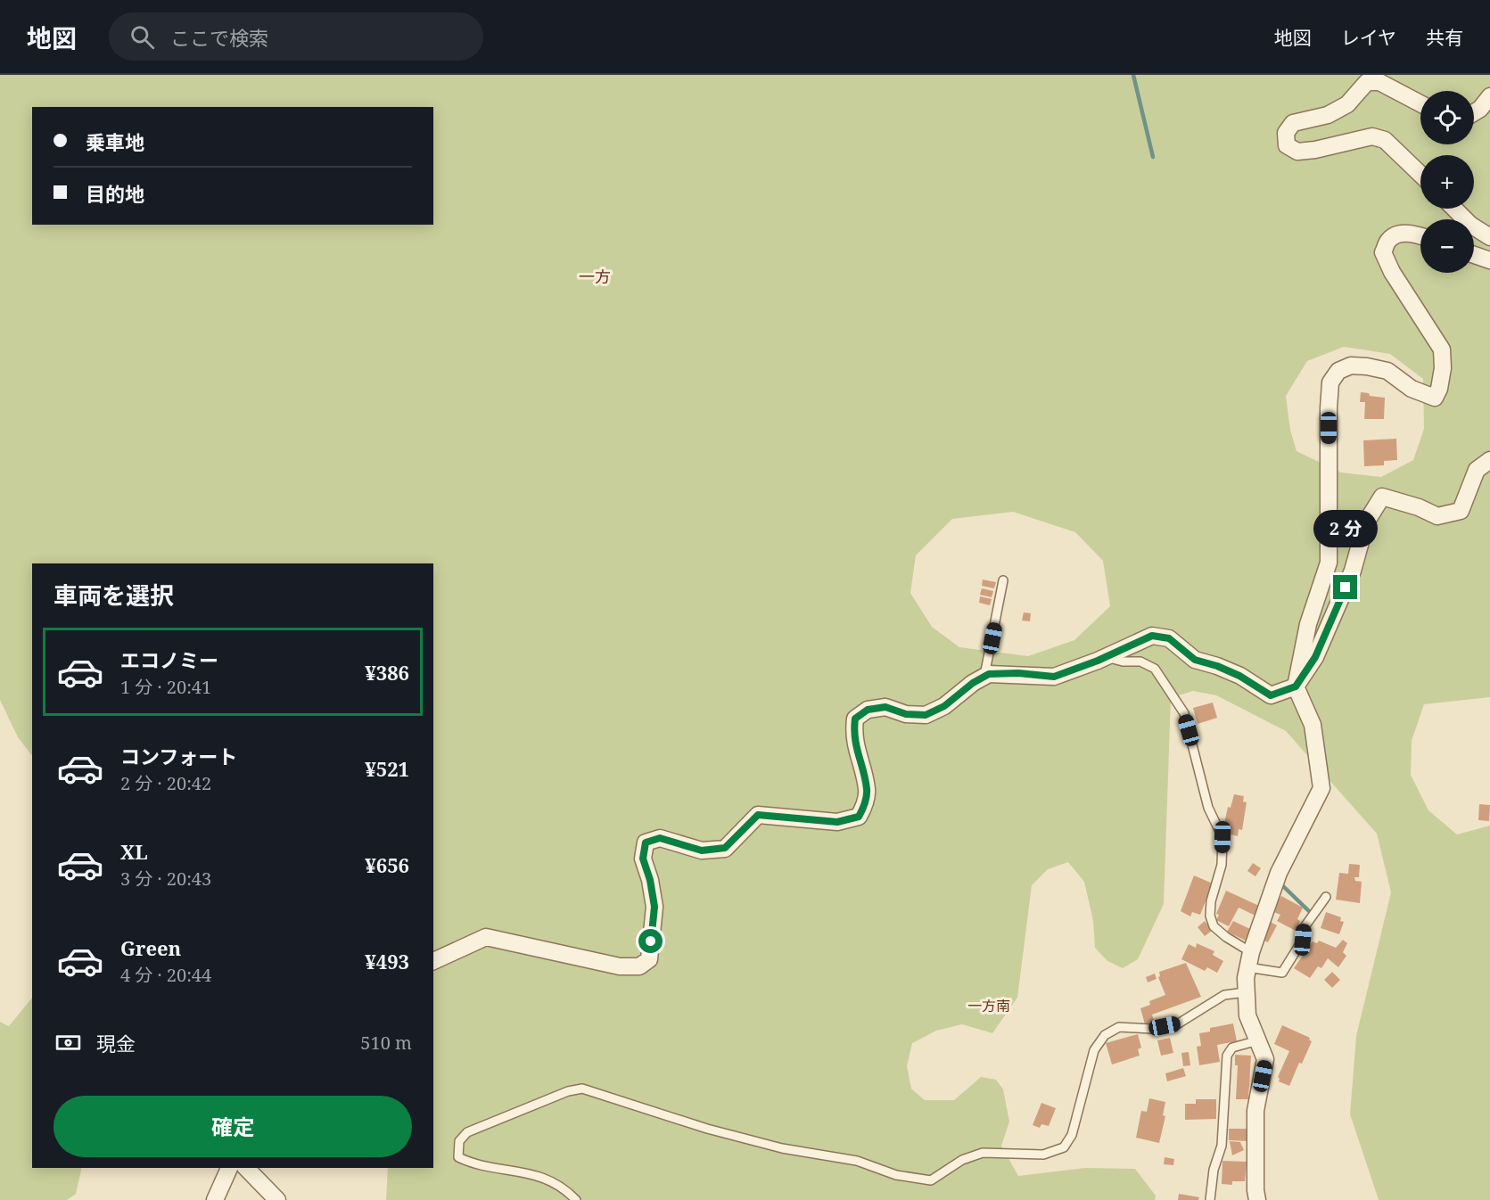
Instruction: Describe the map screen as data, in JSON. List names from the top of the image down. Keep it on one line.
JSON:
{"districts":["一方","一方南"],"page":{"header":"地図","search":"ここで検索","nav":["地図","レイヤ","共有"],"map_buttons":["+","−"],"banner":["乗車地","目的地"],"bubble":"2 分","heading":"車両を選択","list":[{"name":"エコノミー","note":"1 分 · 20:41","value":"¥386"},{"name":"コンフォート","note":"2 分 · 20:42","value":"¥521"},{"name":"XL","note":"3 分 · 20:43","value":"¥656"},{"name":"Green","note":"4 分 · 20:44","value":"¥493"}],"pay":["現金","510 m"],"buttons":"確定"}}
